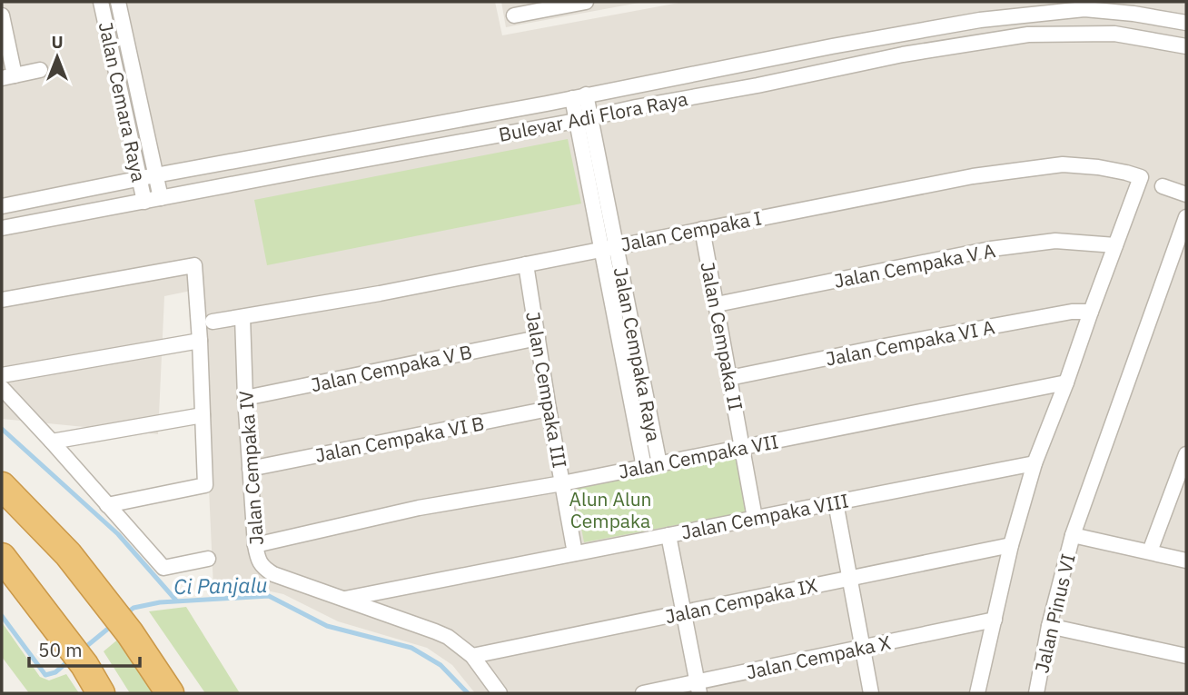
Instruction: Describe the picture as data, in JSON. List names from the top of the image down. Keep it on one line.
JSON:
{"streets":{"street":["Jalan Cemara Raya","Bulevar Adi Flora Raya","Jalan Cempaka I","Jalan Cempaka V A","Jalan Cempaka II","Jalan Cempaka VI A","Jalan Cempaka Raya","Jalan Cempaka V B","Jalan Cempaka III","Jalan Cempaka VI B","Jalan Cempaka VII","Jalan Cempaka IV","Jalan Cempaka VIII","Jalan Cempaka IX","Jalan Pinus VI","Jalan Cempaka X"]},"crossings":[["Jalan Cemara Raya","Bulevar Adi Flora Raya"],["Bulevar Adi Flora Raya","Jalan Cempaka Raya"],["Jalan Cempaka I","Jalan Cempaka V A"],["Jalan Cempaka I","Jalan Cempaka II"],["Jalan Cempaka I","Jalan Cempaka Raya"],["Jalan Cempaka I","Jalan Cempaka III"],["Jalan Cempaka I","Jalan Cempaka IV"],["Jalan Cempaka V A","Jalan Cempaka II"],["Jalan Cempaka II","Jalan Cempaka VI A"],["Jalan Cempaka II","Jalan Cempaka VII"],["Jalan Cempaka II","Jalan Cempaka VIII"],["Jalan Cempaka Raya","Jalan Cempaka VII"],["Jalan Cempaka V B","Jalan Cempaka III"],["Jalan Cempaka V B","Jalan Cempaka IV"],["Jalan Cempaka III","Jalan Cempaka VI B"],["Jalan Cempaka III","Jalan Cempaka VII"],["Jalan Cempaka III","Jalan Cempaka VIII"],["Jalan Cempaka VI B","Jalan Cempaka IV"],["Jalan Cempaka VII","Jalan Cempaka IV"],["Jalan Cempaka IV","Jalan Cempaka VIII"],["Jalan Cempaka IV","Jalan Cempaka IX"]],"water":["Ci Panjalu"],"parks":["Alun Alun Cempaka"],"scale_bar":"50 m","north":"top"}
